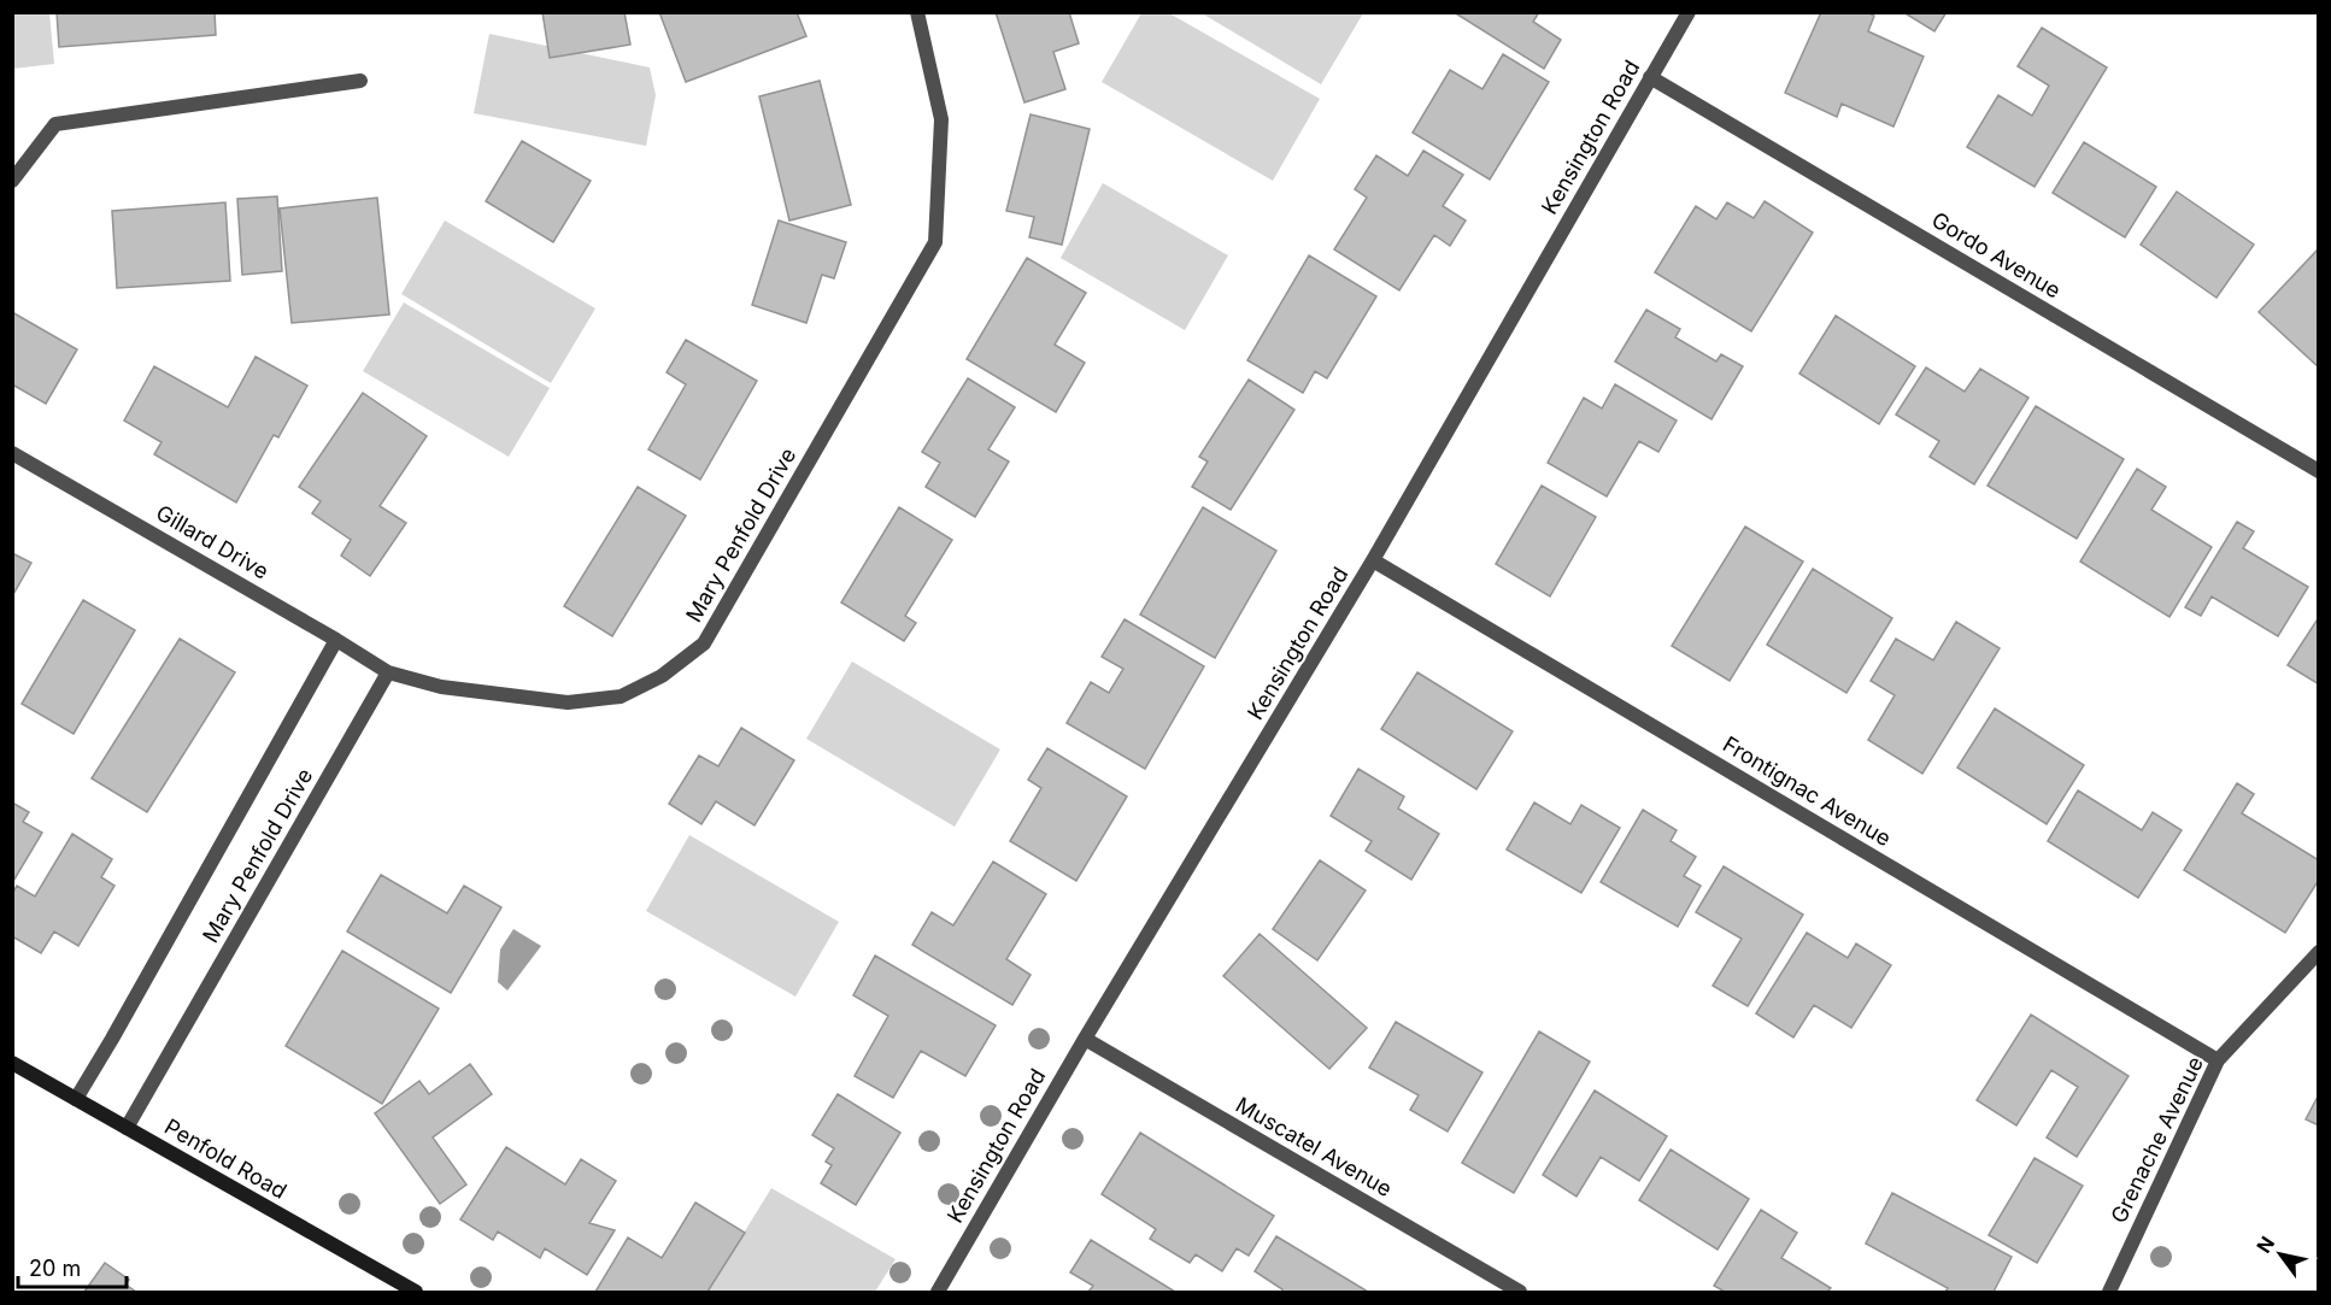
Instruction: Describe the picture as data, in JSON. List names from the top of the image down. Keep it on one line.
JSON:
{"streets":{"main road":["Penfold Road"],"street":["Kensington Road","Gordo Avenue","Mary Penfold Drive","Gillard Drive","Frontignac Avenue","Grenache Avenue","Muscatel Avenue"]},"crossings":[["Kensington Road","Gordo Avenue"],["Kensington Road","Frontignac Avenue"],["Kensington Road","Muscatel Avenue"],["Mary Penfold Drive","Gillard Drive"],["Mary Penfold Drive","Penfold Road"],["Frontignac Avenue","Grenache Avenue"]],"scale_bar":"20 m","north":"top left"}
